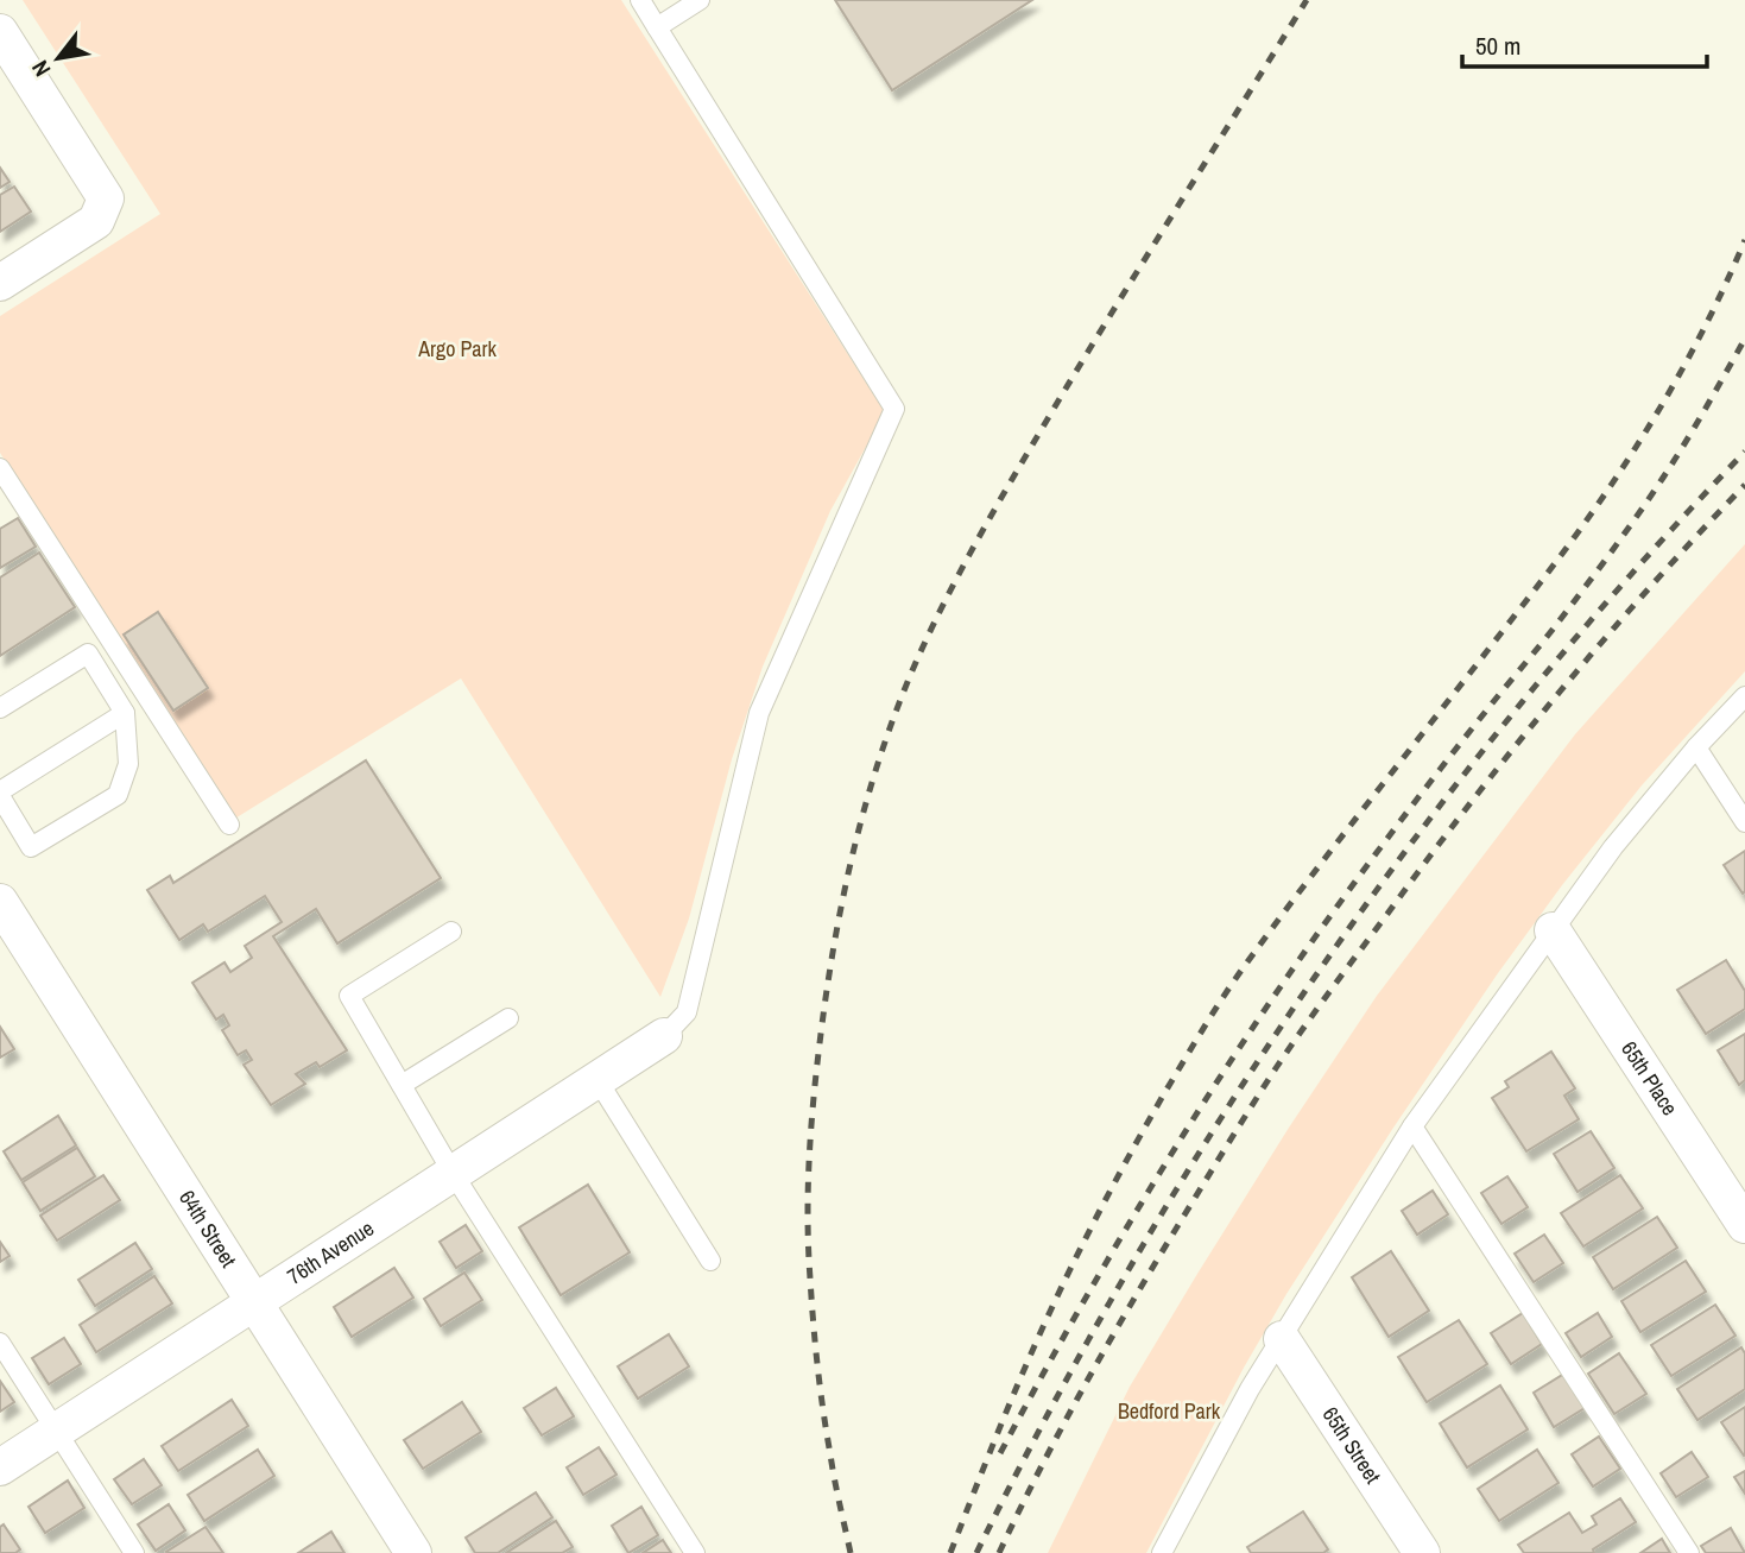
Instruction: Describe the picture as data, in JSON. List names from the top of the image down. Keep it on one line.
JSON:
{"streets":{"street":["65th Place","64th Street","76th Avenue","65th Street"]},"crossings":[["64th Street","76th Avenue"]],"parks":["Argo Park","Bedford Park"],"scale_bar":"50 m","north":"bottom left"}
